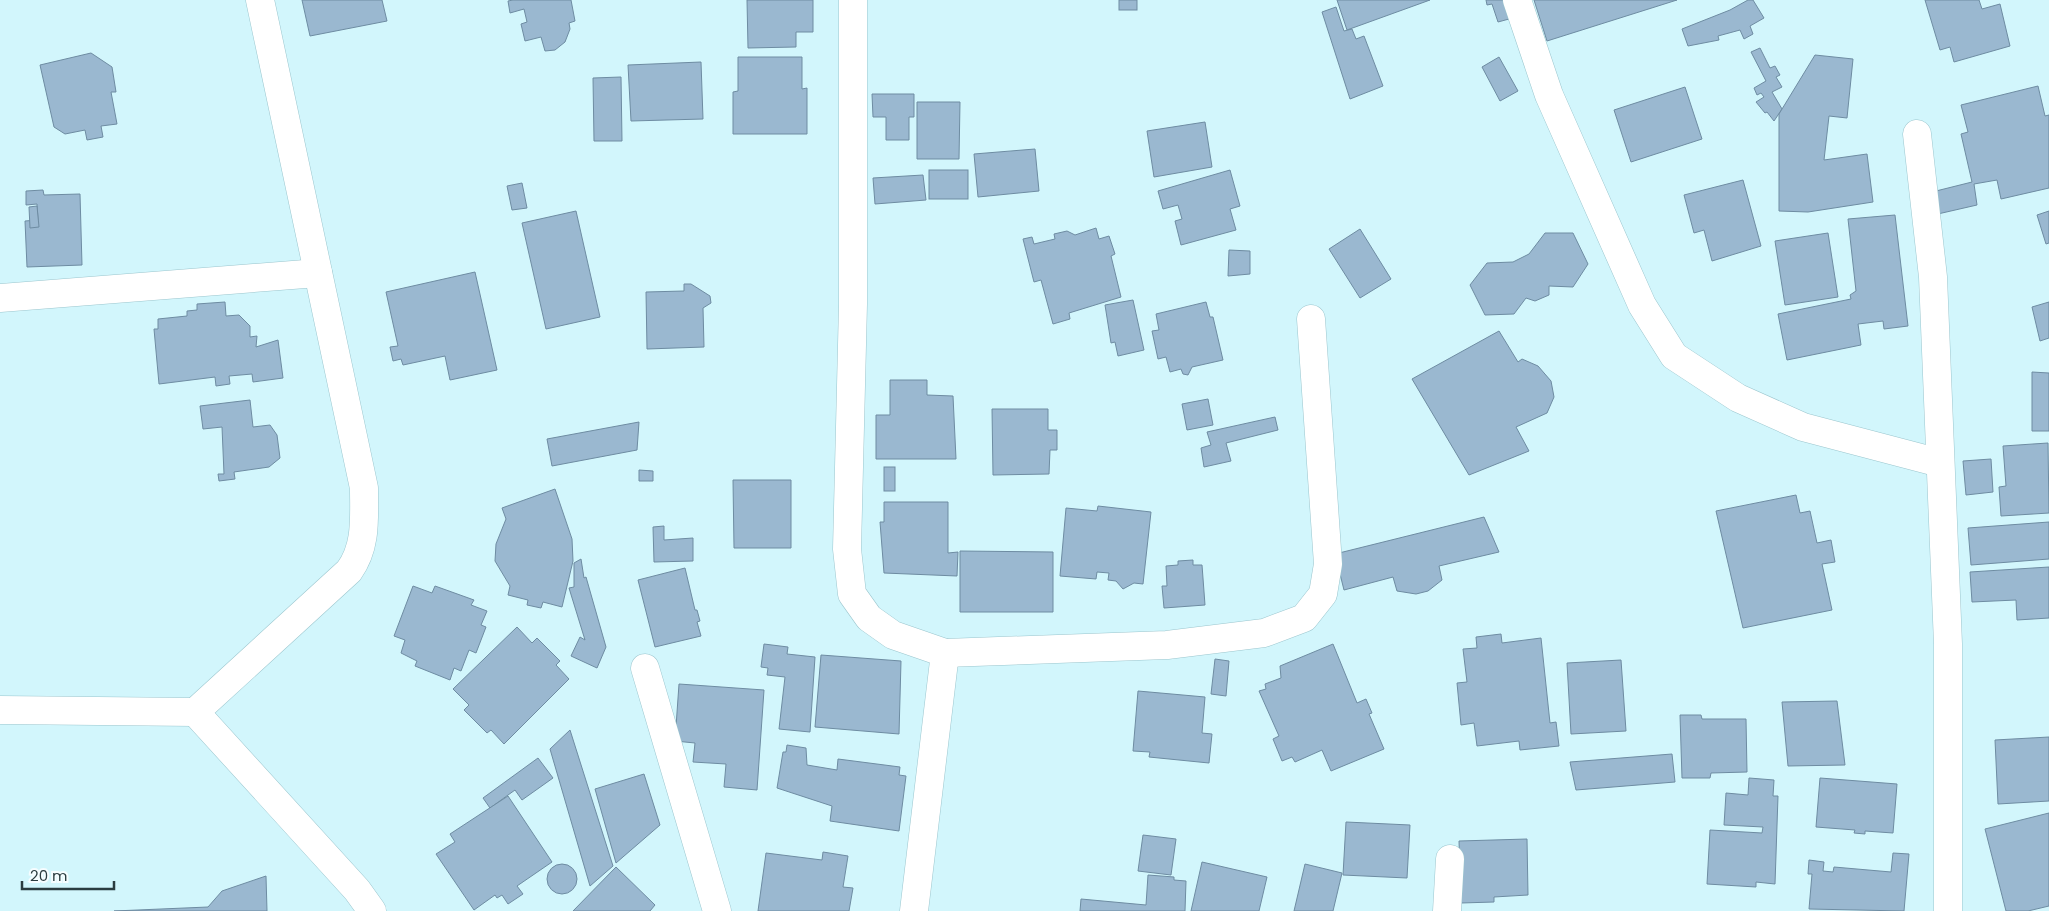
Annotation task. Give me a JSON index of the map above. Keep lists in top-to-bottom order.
{
  "scale_bar": "20 m"
}
